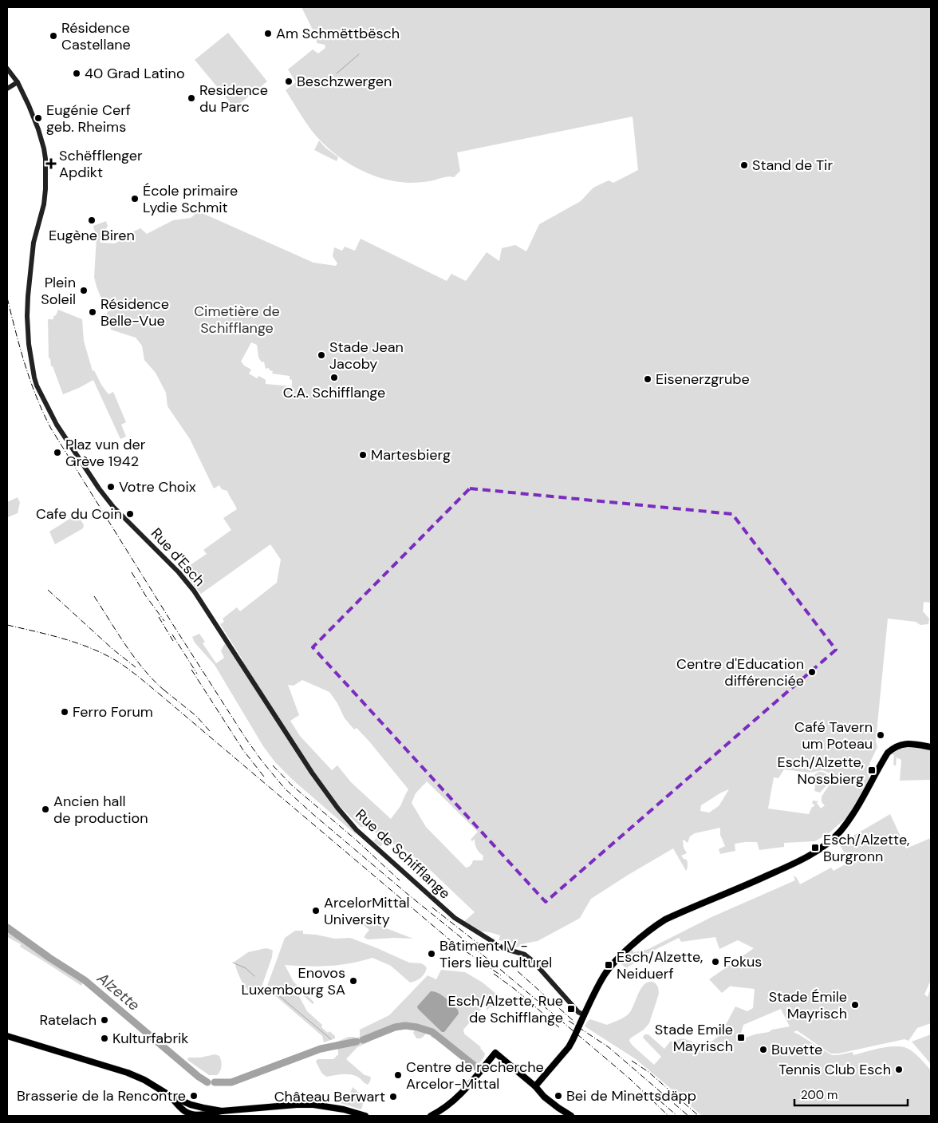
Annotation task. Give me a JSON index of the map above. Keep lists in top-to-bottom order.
{
  "streets": {
    "street": ["Rue d'Esch", "Rue de Schifflange"]
  },
  "crossings": [
    ["Rue d'Esch", "Rue de Schifflange"]
  ],
  "water": ["Alzette"],
  "parks": ["Cimetière de Schifflange"],
  "places": {
    "other": [
      "Am Schmëttbësch",
      "Résidence Castellane",
      "40 Grad Latino",
      "Beschzwergen",
      "Residence du Parc",
      "Eugénie Cerf geb. Rheims",
      "Stand de Tir",
      "École primaire Lydie Schmit",
      "Eugène Biren",
      "Plein Soleil",
      "Résidence Belle-Vue",
      "Stade Jean Jacoby",
      "C.A. Schifflange",
      "Eisenerzgrube",
      "Plaz vun der Grève 1942",
      "Martesbierg",
      "Votre Choix",
      "Cafe du Coin",
      "Centre d'Education différenciée",
      "Ferro Forum",
      "Café Tavern um Poteau",
      "Ancien hall de production",
      "ArcelorMittal University",
      "Bâtiment IV - Tiers lieu culturel",
      "Fokus",
      "Enovos Luxembourg SA",
      "Stade Émile Mayrisch",
      "Ratelach",
      "Kulturfabrik",
      "Buvette",
      "Tennis Club Esch",
      "Centre de recherche Arcelor-Mittal",
      "Brasserie de la Rencontre",
      "Bei de Minettsdäpp",
      "Château Berwart"
    ],
    "health": ["Schëfflenger Apdikt"],
    "transit": [
      "Esch/Alzette, Nossbierg",
      "Esch/Alzette, Burgronn",
      "Esch/Alzette, Neiduerf",
      "Esch/Alzette, Rue de Schifflange",
      "Stade Emile Mayrisch"
    ]
  },
  "scale_bar": "200 m"
}
